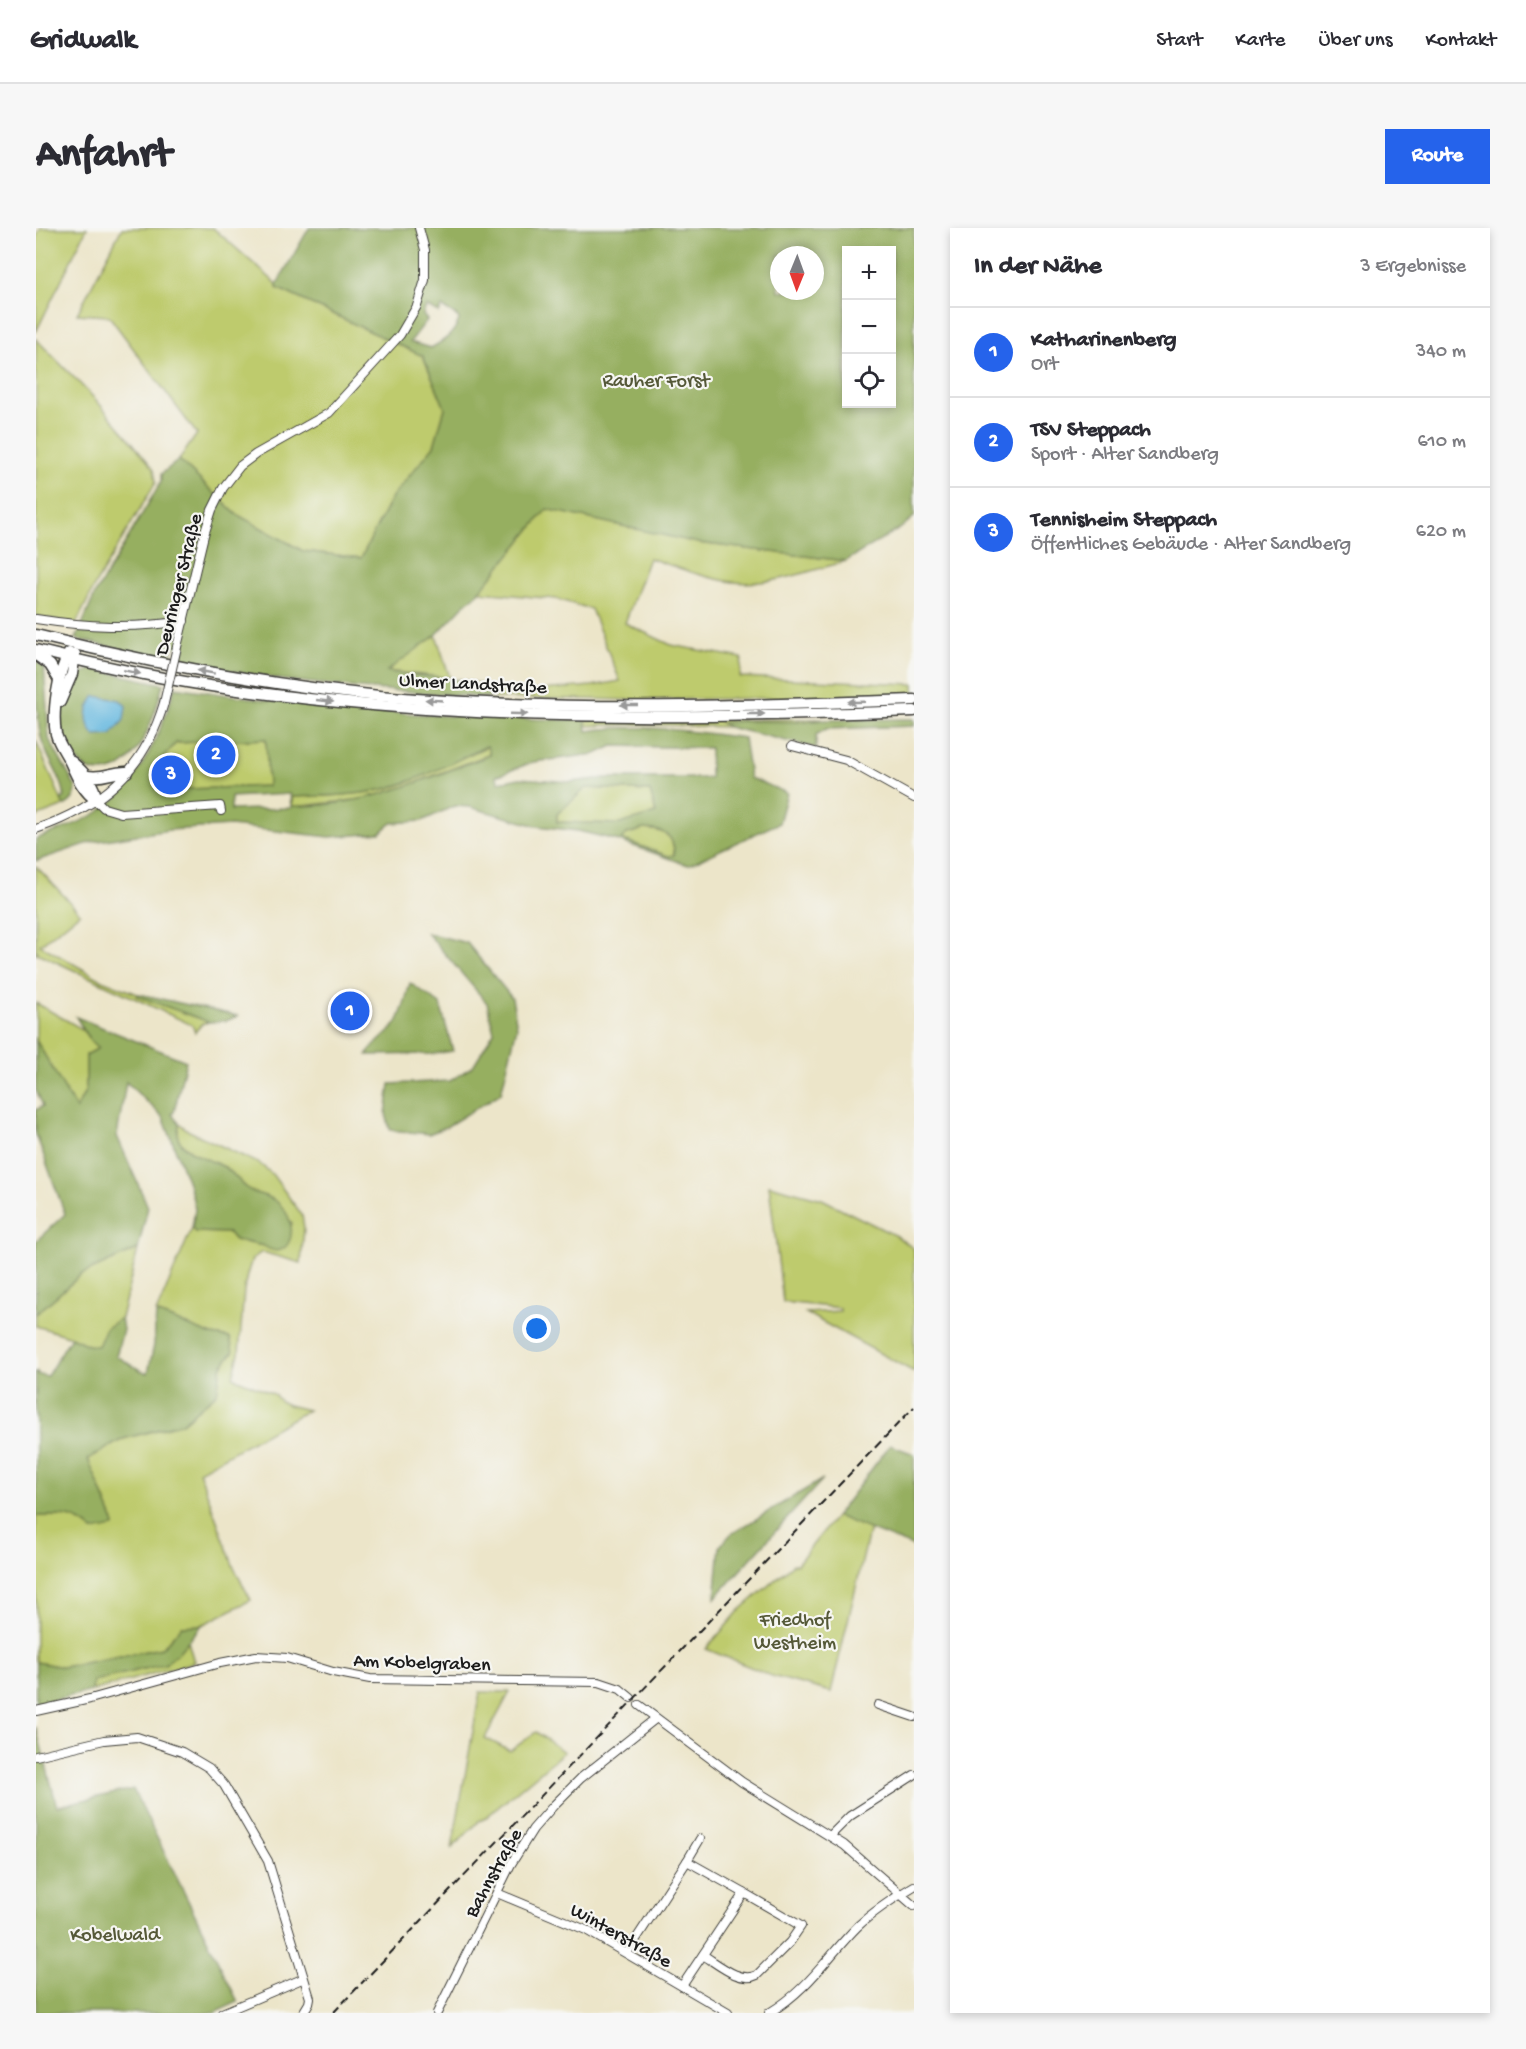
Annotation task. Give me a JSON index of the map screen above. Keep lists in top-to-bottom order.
{
  "streets": {
    "main road": ["Ulmer Landstraße"],
    "street": [
      "Deuringer Straße",
      "Am Kobelgraben",
      "Bahnstraße",
      "Winterstraße"
    ]
  },
  "crossings": [
    ["Bahnstraße", "Winterstraße"]
  ],
  "parks": ["Rauher Forst", "Friedhof Westheim", "Kobelwald"],
  "north": "bottom",
  "page": {
    "header": "Gridwalk",
    "nav": [
      "Start",
      "Karte",
      "Über uns",
      "Kontakt"
    ],
    "buttons": "Route",
    "title": "Anfahrt",
    "heading": ["In der Nähe", "3 Ergebnisse"],
    "map_buttons": ["+", "−"],
    "list": [
      {
        "mark": "1",
        "name": "Katharinenberg",
        "note": "Ort",
        "value": "340 m"
      },
      {
        "mark": "2",
        "name": "TSV Steppach",
        "note": "Sport · Alter Sandberg",
        "value": "610 m"
      },
      {
        "mark": "3",
        "name": "Tennisheim Steppach",
        "note": "Öffentliches Gebäude · Alter Sandberg",
        "value": "620 m"
      }
    ],
    "pins": ["2", "3", "1"]
  }
}
